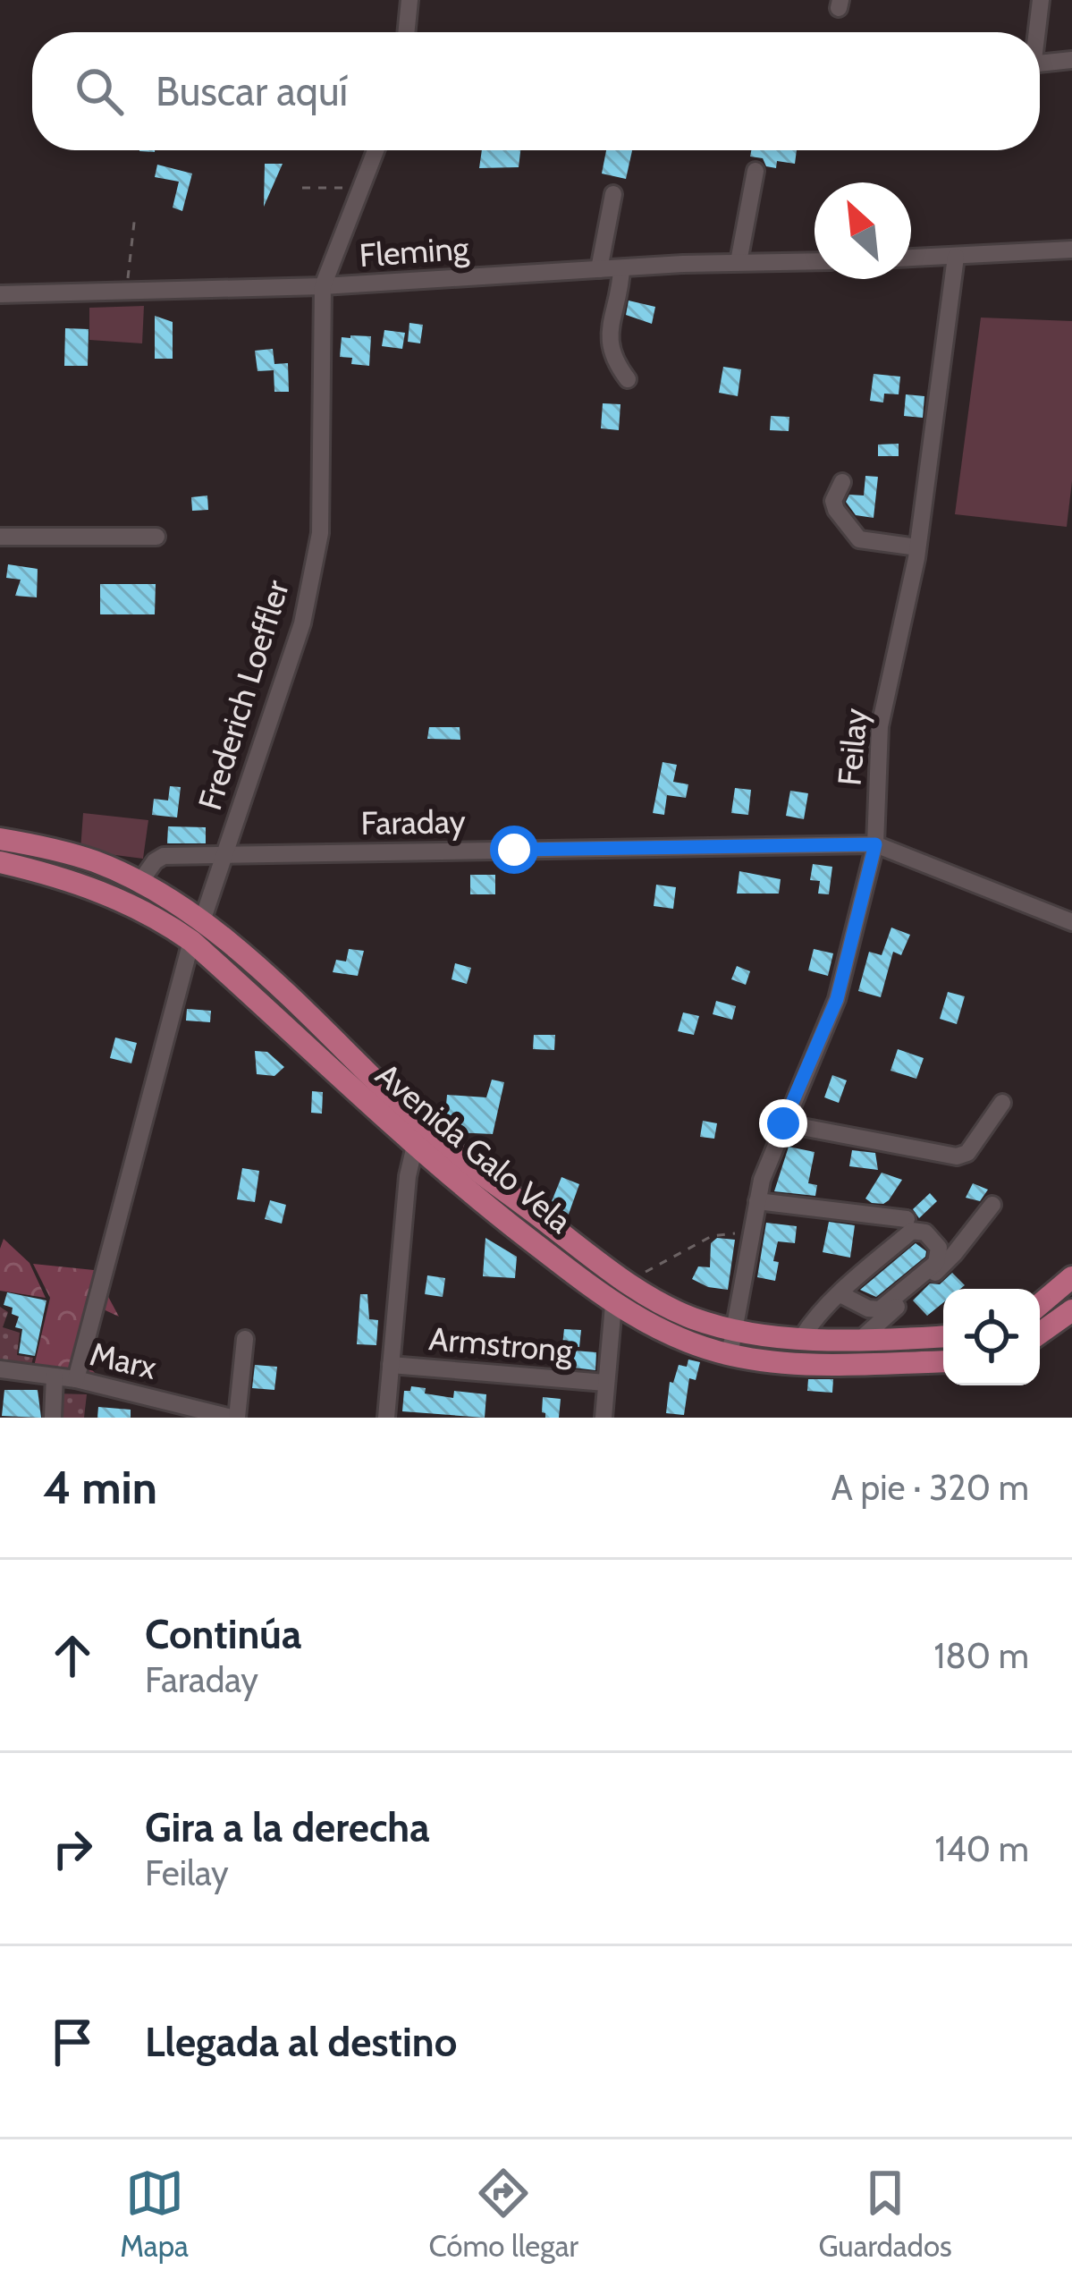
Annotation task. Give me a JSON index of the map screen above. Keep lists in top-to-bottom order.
{
  "streets": {
    "main road": ["Avenida Galo Vela"],
    "street": [
      "Fleming",
      "Frederich Loeffler",
      "Feilay",
      "Faraday",
      "Armstrong",
      "Marx"
    ]
  },
  "crossings": [
    ["Fleming", "Frederich Loeffler"],
    ["Frederich Loeffler", "Faraday"],
    ["Frederich Loeffler", "Avenida Galo Vela"],
    ["Frederich Loeffler", "Marx"],
    ["Feilay", "Faraday"],
    ["Feilay", "Avenida Galo Vela"],
    ["Faraday", "Avenida Galo Vela"]
  ],
  "north": "top left",
  "page": {
    "search": "Buscar aquí",
    "heading": ["4 min", "A pie · 320 m"],
    "list": [
      ["Continúa", "Faraday", "180 m"],
      ["Gira a la derecha", "Feilay", "140 m"],
      "Llegada al destino"
    ],
    "nav": ["Mapa", "Cómo llegar", "Guardados"]
  }
}
